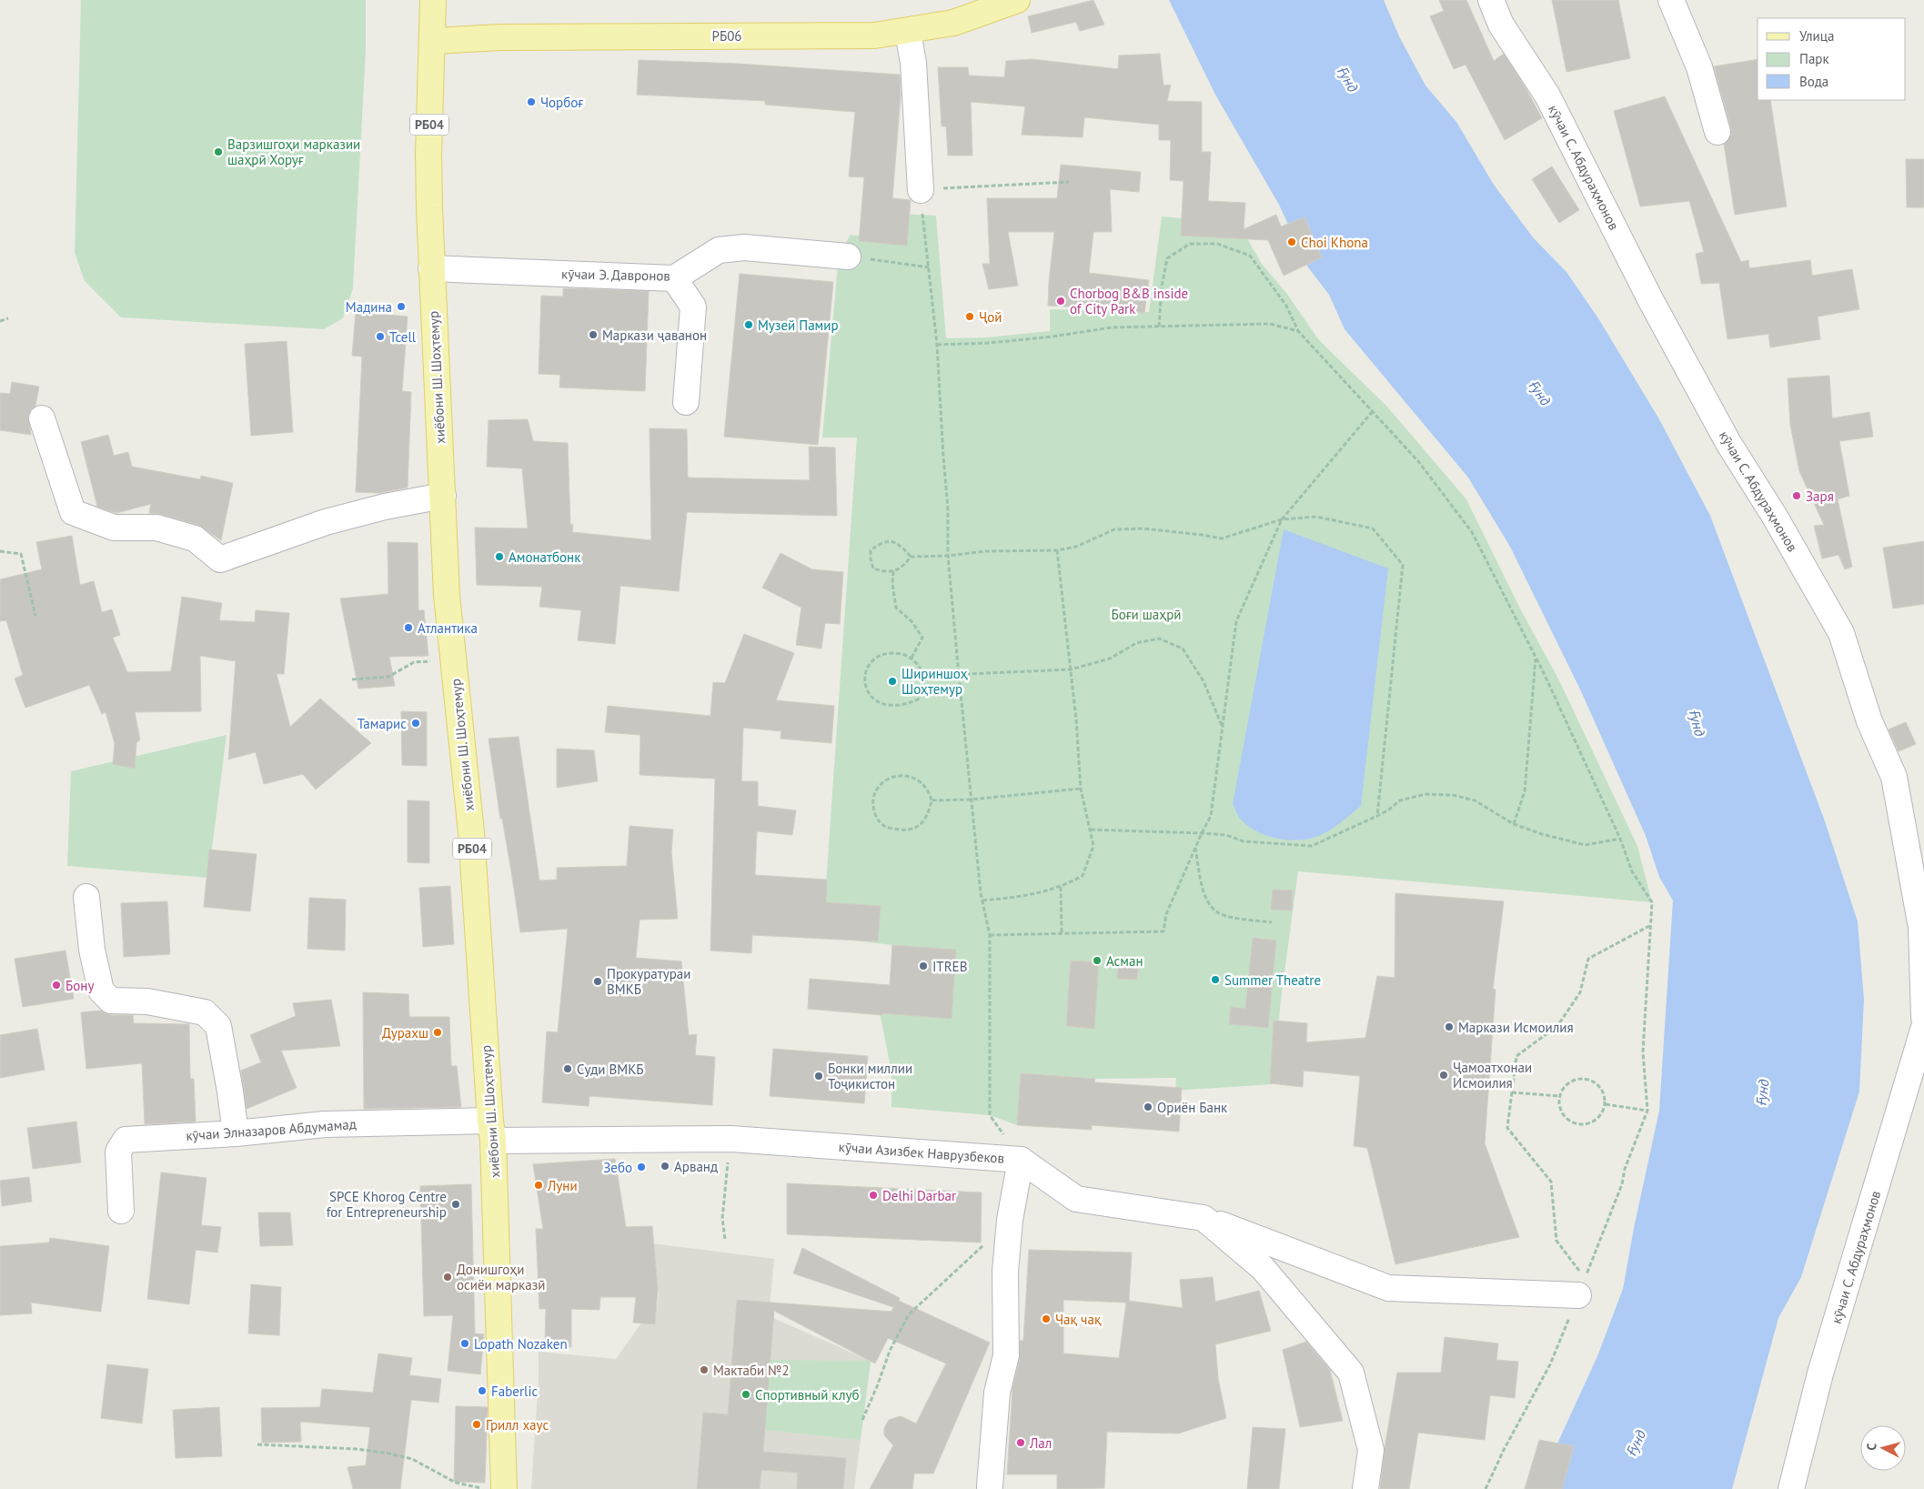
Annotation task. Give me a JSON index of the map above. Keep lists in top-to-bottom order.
{
  "streets": {
    "main road": ["РБ06", "РБ04", "хиёбони Ш. Шоҳтемур"],
    "street": [
      "кӯчаи С. Абдураҳмонов",
      "кӯчаи Э. Давронов",
      "кӯчаи Элназаров Абдумамад",
      "кӯчаи Азизбек Наврузбеков"
    ]
  },
  "crossings": [
    ["РБ06", "хиёбони Ш. Шоҳтемур"],
    ["кӯчаи Э. Давронов", "хиёбони Ш. Шоҳтемур"],
    ["хиёбони Ш. Шоҳтемур", "кӯчаи Элназаров Абдумамад"],
    ["хиёбони Ш. Шоҳтемур", "кӯчаи Азизбек Наврузбеков"],
    ["кӯчаи Элназаров Абдумамад", "кӯчаи Азизбек Наврузбеков"]
  ],
  "water": ["Ғунд"],
  "parks": ["Боғи шаҳрӣ"],
  "places": [
    "Чорбоғ",
    "Варзишгоҳи марказии шаҳрӣ Хоруғ",
    "Choi Khona",
    "Chorbog B&B inside of City Park",
    "Мадина",
    "Ҷой",
    "Музей Памир",
    "Маркази ҷаванон",
    "Tcell",
    "Заря",
    "Амонатбонк",
    "Атлантика",
    "Шириншоҳ Шоҳтемур",
    "Тамарис",
    "Асман",
    "ITREB",
    "Summer Theatre",
    "Прокуратураи ВМКБ",
    "Бону",
    "Маркази Исмоилия",
    "Дурахш",
    "Суди ВМКБ",
    "Ҷамоатхонаи Исмоилия",
    "Бонки миллии Тоҷикистон",
    "Ориён Банк",
    "Арванд",
    "Зебо",
    "Луни",
    "Delhi Darbar",
    "SPCE Khorog Centre for Entrepreneurship",
    "Донишгоҳи осиёи марказӣ",
    "Чақ чақ",
    "Lopath Nozaken",
    "Мактаби №2",
    "Faberlic",
    "Спортивный клуб",
    "Грилл хаус",
    "Лал"
  ],
  "legend": ["Улица", "Парк", "Вода"],
  "north": "left"
}
